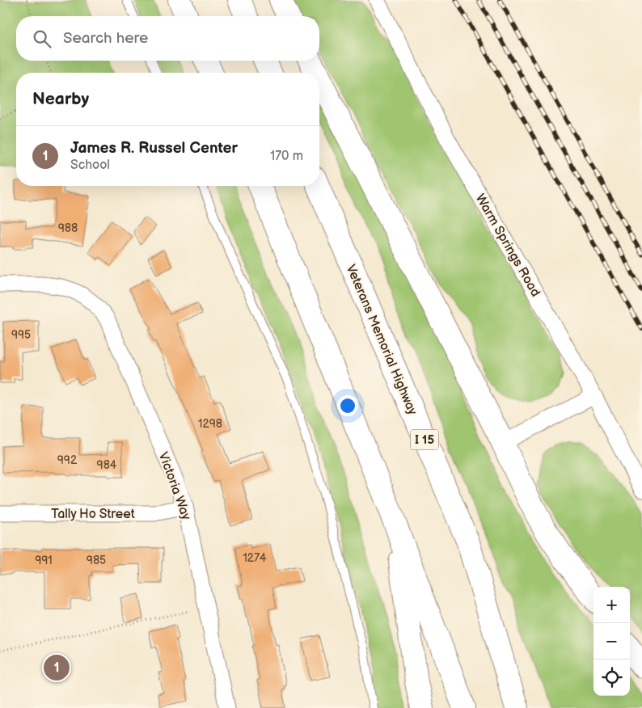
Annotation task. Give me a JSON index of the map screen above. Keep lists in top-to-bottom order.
{
  "streets": {
    "main road": ["Veterans Memorial Highway", "I 15"],
    "street": ["Warm Springs Road", "Victoria Way", "Tally Ho Street"]
  },
  "crossings": [
    ["Victoria Way", "Tally Ho Street"]
  ],
  "house_numbers": [
    "988",
    "995",
    "1298",
    "992",
    "984",
    "1274",
    "991",
    "985"
  ],
  "page": {
    "search": "Search here",
    "heading": "Nearby",
    "list": [
      {
        "mark": "1",
        "name": "James R. Russel Center",
        "note": "School",
        "value": "170 m"
      }
    ],
    "map_buttons": ["+", "−"],
    "pins": "1"
  }
}
